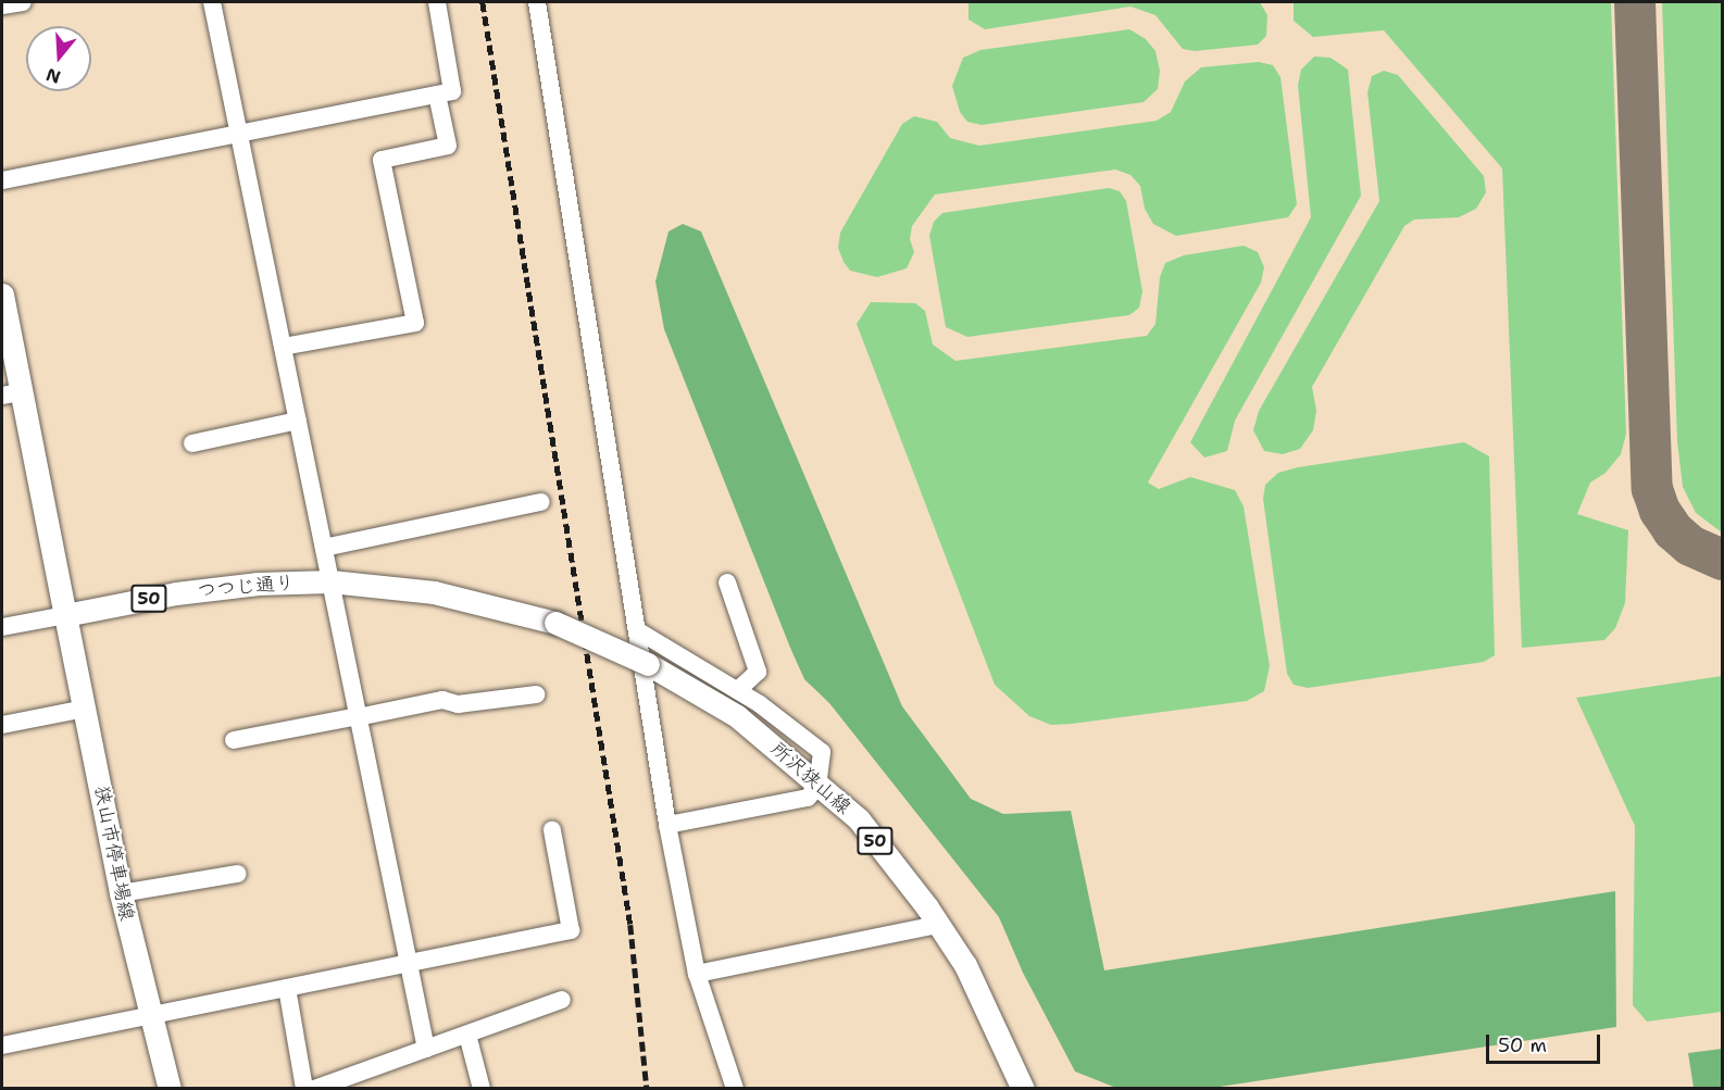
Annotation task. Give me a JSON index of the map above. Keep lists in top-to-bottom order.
{
  "streets": {
    "main road": [
      "つつじ通り",
      "50",
      "所沢狭山線",
      "狭山市停車場線"
    ]
  },
  "crossings": [
    ["つつじ通り", "所沢狭山線"],
    ["つつじ通り", "狭山市停車場線"]
  ],
  "scale_bar": "50 m",
  "north": "bottom"
}
